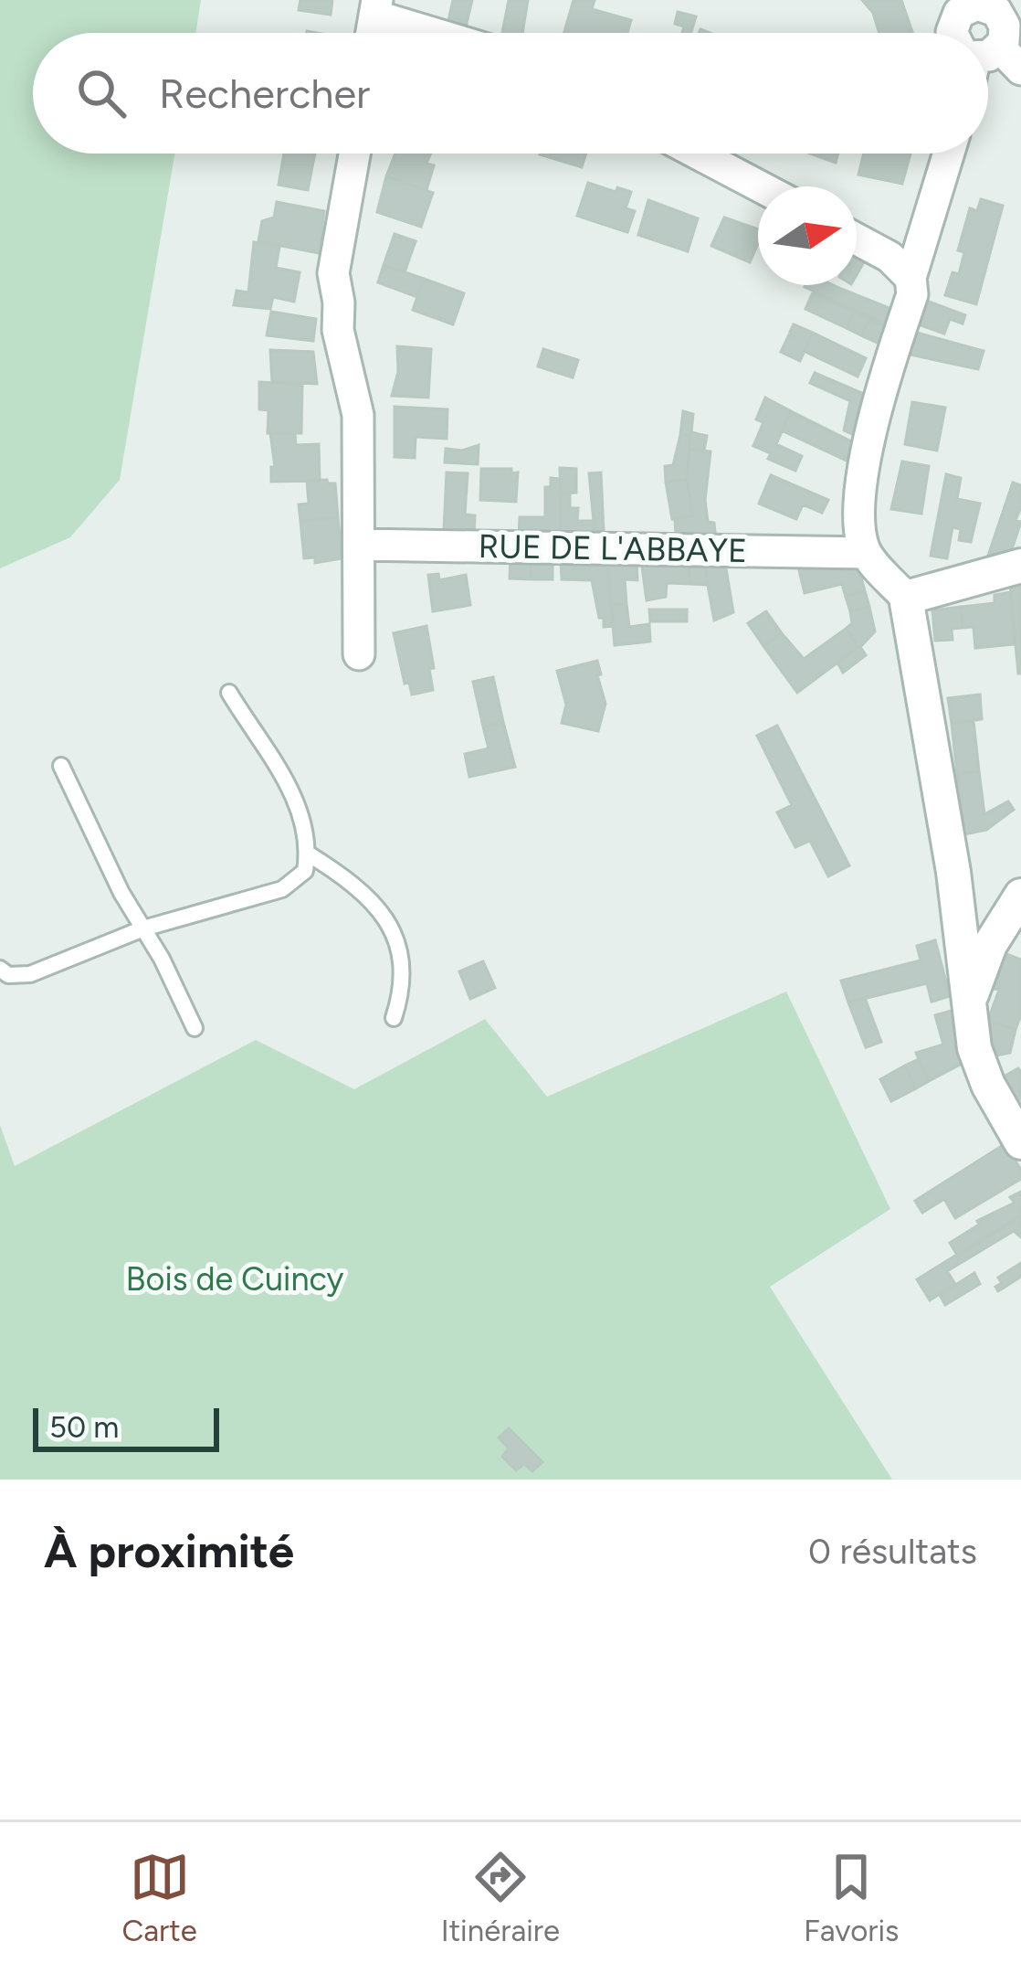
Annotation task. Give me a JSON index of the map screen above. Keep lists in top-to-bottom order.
{
  "streets": {
    "street": ["RUE DE L'ABBAYE"]
  },
  "parks": ["Bois de Cuincy"],
  "scale_bar": "50 m",
  "north": "right",
  "page": {
    "search": "Rechercher",
    "scale": "50 m",
    "heading": ["À proximité", "0 résultats"],
    "nav": ["Carte", "Itinéraire", "Favoris"]
  }
}
